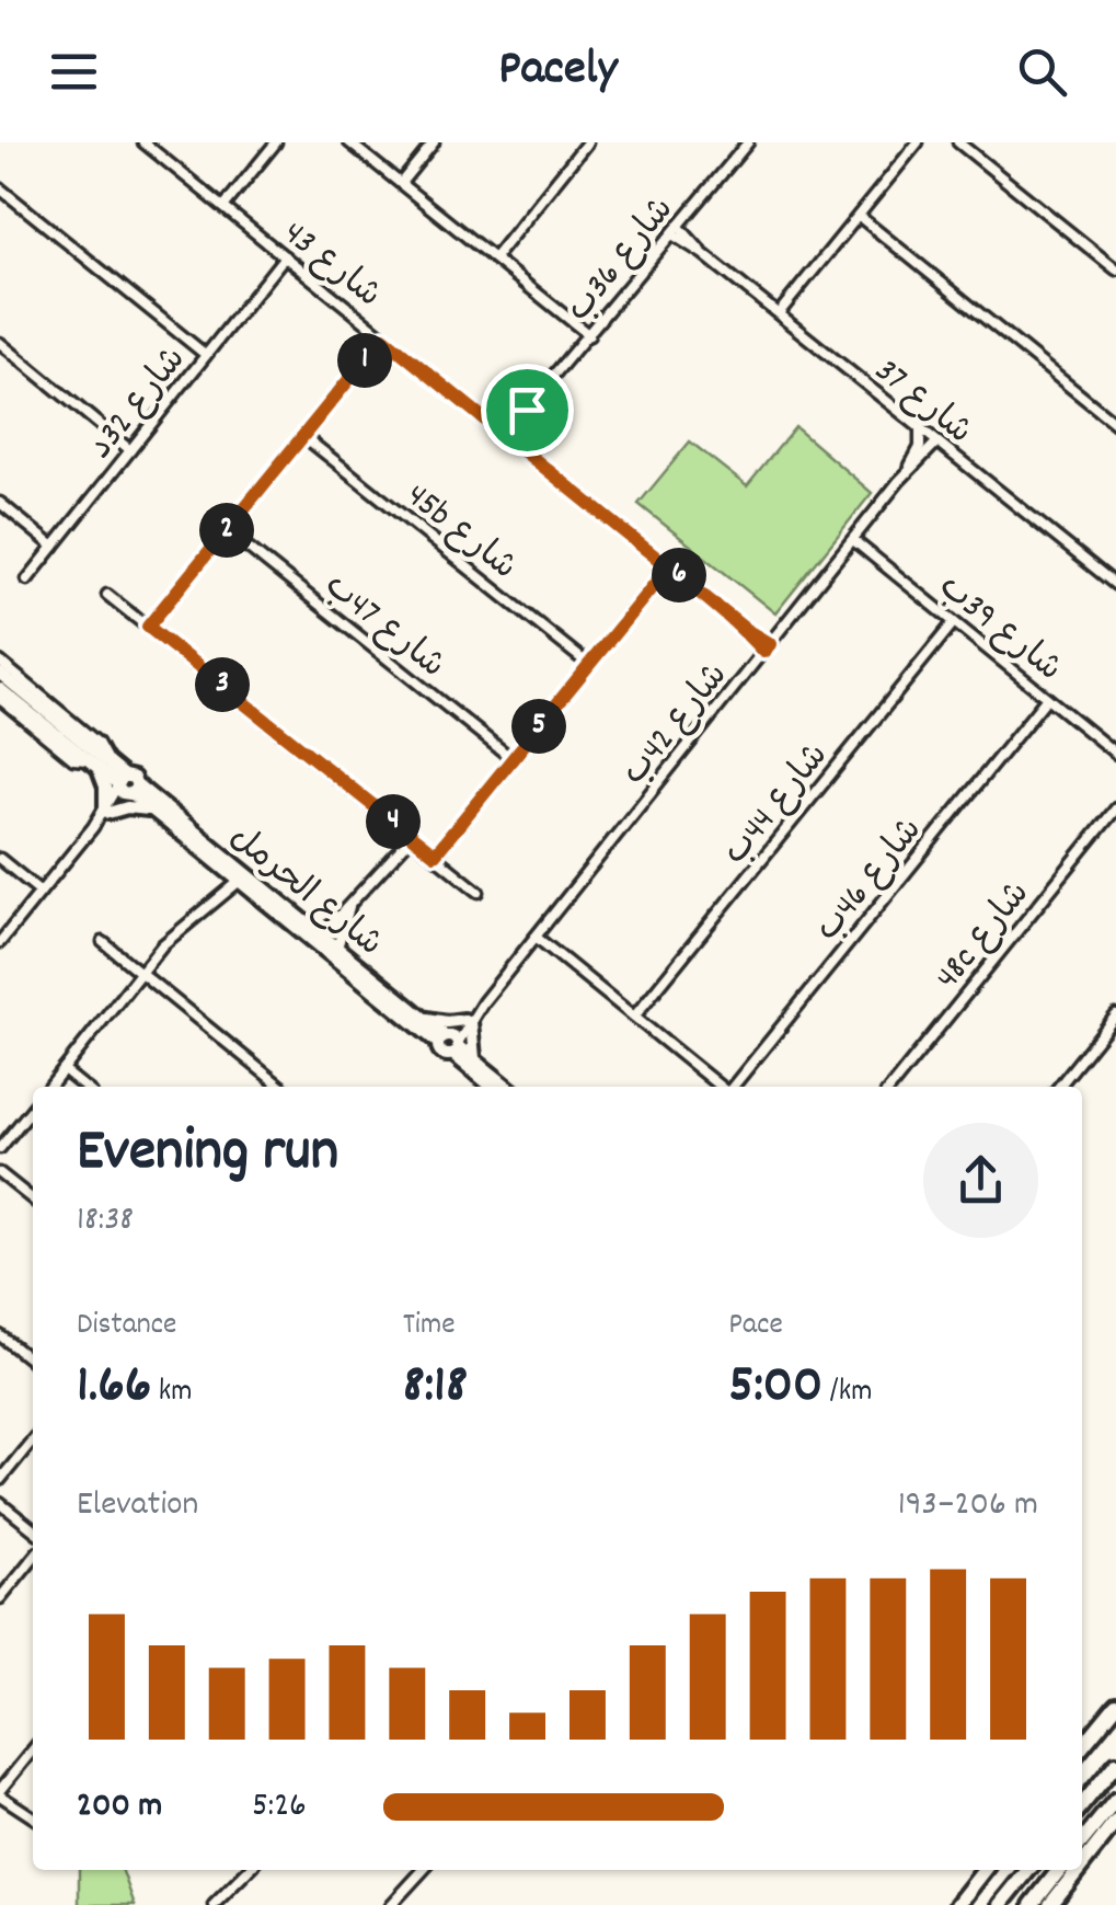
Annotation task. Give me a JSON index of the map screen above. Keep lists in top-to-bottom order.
{
  "streets": {
    "street": [
      "شارع 36ب",
      "شارع 43",
      "شارع 37",
      "شارع 32د",
      "45b شارع",
      "شارع 47ب",
      "شارع 39ب",
      "شارع 42ب",
      "شارع 44ب",
      "شارع 46ب",
      "شارع الحرمل",
      "48c شارع"
    ]
  },
  "crossings": [
    ["شارع 36ب", "شارع 43"],
    ["شارع 36ب", "شارع 37"],
    ["شارع 43", "شارع 32د"],
    ["شارع 43", "شارع 42ب"],
    ["شارع 37", "شارع 42ب"],
    ["شارع 39ب", "شارع 42ب"],
    ["شارع 39ب", "شارع 44ب"],
    ["شارع 39ب", "شارع 46ب"],
    ["شارع 42ب", "شارع الحرمل"]
  ],
  "page": {
    "header": "Pacely",
    "pins": [
      "1",
      "2",
      "6",
      "3",
      "5",
      "4"
    ],
    "heading": ["Evening run", "18:38"],
    "stats": [
      ["Distance", "1.66 km"],
      ["Time", "8:18"],
      ["Pace", "5:00 /km"]
    ],
    "chart": ["Elevation", "193–206 m"],
    "list": [
      {
        "name": "200 m",
        "note": "5:26"
      }
    ]
  }
}
